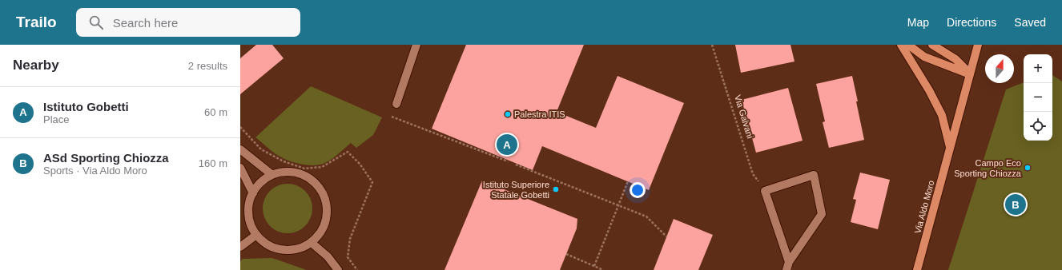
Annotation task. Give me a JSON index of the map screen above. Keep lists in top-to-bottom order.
{
  "streets": {
    "main road": ["Via Aldo Moro"],
    "path": ["Via Galvani"]
  },
  "places": ["Palestra ITIS", "Campo Eco Sporting Chiozza", "Istituto Superiore Statale Gobetti"],
  "north": "top",
  "page": {
    "header": "Trailo",
    "search": "Search here",
    "nav": ["Map", "Directions", "Saved"],
    "heading": ["Nearby", "2 results"],
    "map_buttons": ["+", "−"],
    "list": [
      {
        "mark": "A",
        "name": "Istituto Gobetti",
        "note": "Place",
        "value": "60 m"
      },
      {
        "mark": "B",
        "name": "ASd Sporting Chiozza",
        "note": "Sports · Via Aldo Moro",
        "value": "160 m"
      }
    ],
    "pins": ["A", "B"]
  }
}
